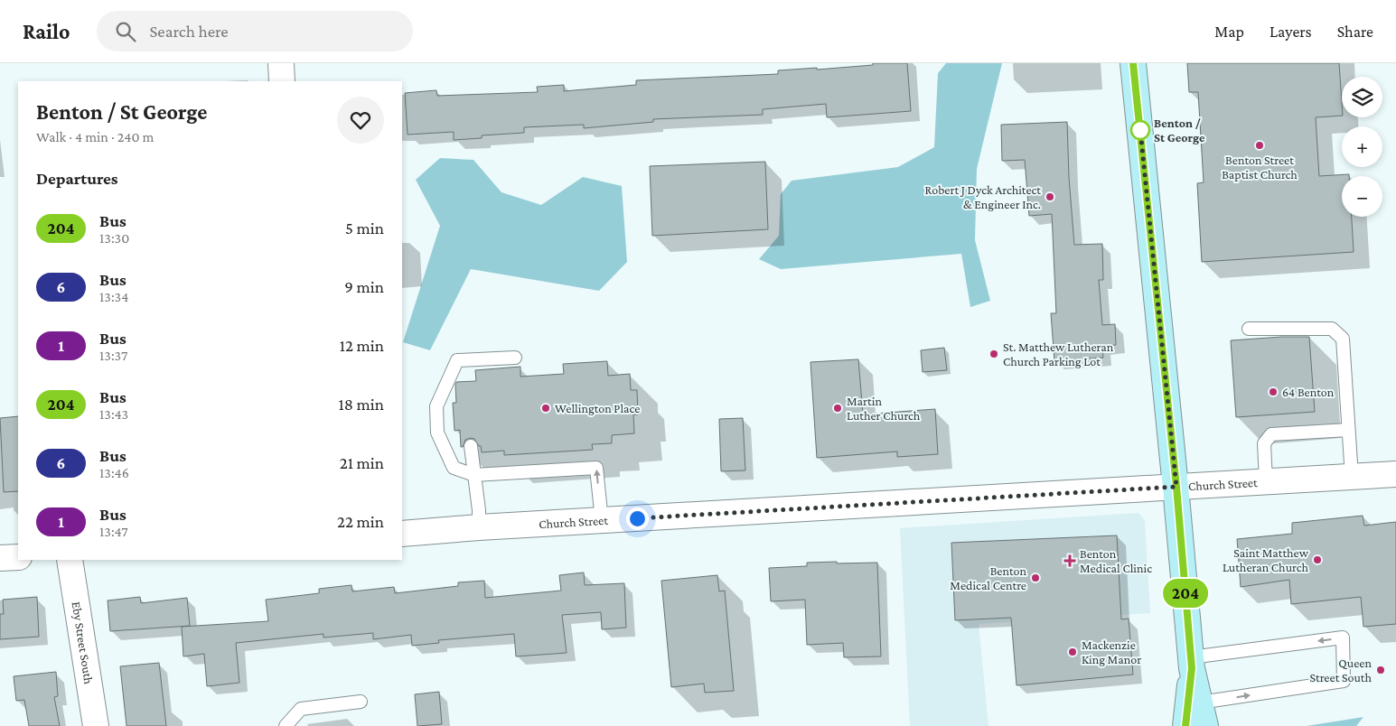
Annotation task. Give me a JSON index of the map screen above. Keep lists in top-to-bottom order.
{
  "streets": {
    "street": ["Church Street", "Eby Street South"]
  },
  "places": {
    "other": [
      "Benton / St George",
      "Benton Street Baptist Church",
      "Robert J Dyck Architect & Engineer Inc.",
      "St. Matthew Lutheran Church Parking Lot",
      "64 Benton",
      "Wellington Place",
      "Martin Luther Church",
      "Saint Matthew Lutheran Church",
      "Benton Medical Centre",
      "Mackenzie King Manor",
      "Queen Street South"
    ],
    "health": ["Benton Medical Clinic"]
  },
  "lines": ["bus line 204"],
  "page": {
    "header": "Railo",
    "search": "Search here",
    "nav": ["Map", "Layers", "Share"],
    "on_map": "204",
    "map_buttons": ["+", "−"],
    "heading": [
      ["Benton / St George", "Walk · 4 min · 240 m"],
      "Departures"
    ],
    "list": [
      {
        "mark": "204",
        "name": "Bus",
        "note": "13:30",
        "value": "5 min"
      },
      {
        "mark": "6",
        "name": "Bus",
        "note": "13:34",
        "value": "9 min"
      },
      {
        "mark": "1",
        "name": "Bus",
        "note": "13:37",
        "value": "12 min"
      },
      {
        "mark": "204",
        "name": "Bus",
        "note": "13:43",
        "value": "18 min"
      },
      {
        "mark": "6",
        "name": "Bus",
        "note": "13:46",
        "value": "21 min"
      },
      {
        "mark": "1",
        "name": "Bus",
        "note": "13:47",
        "value": "22 min"
      }
    ]
  }
}
